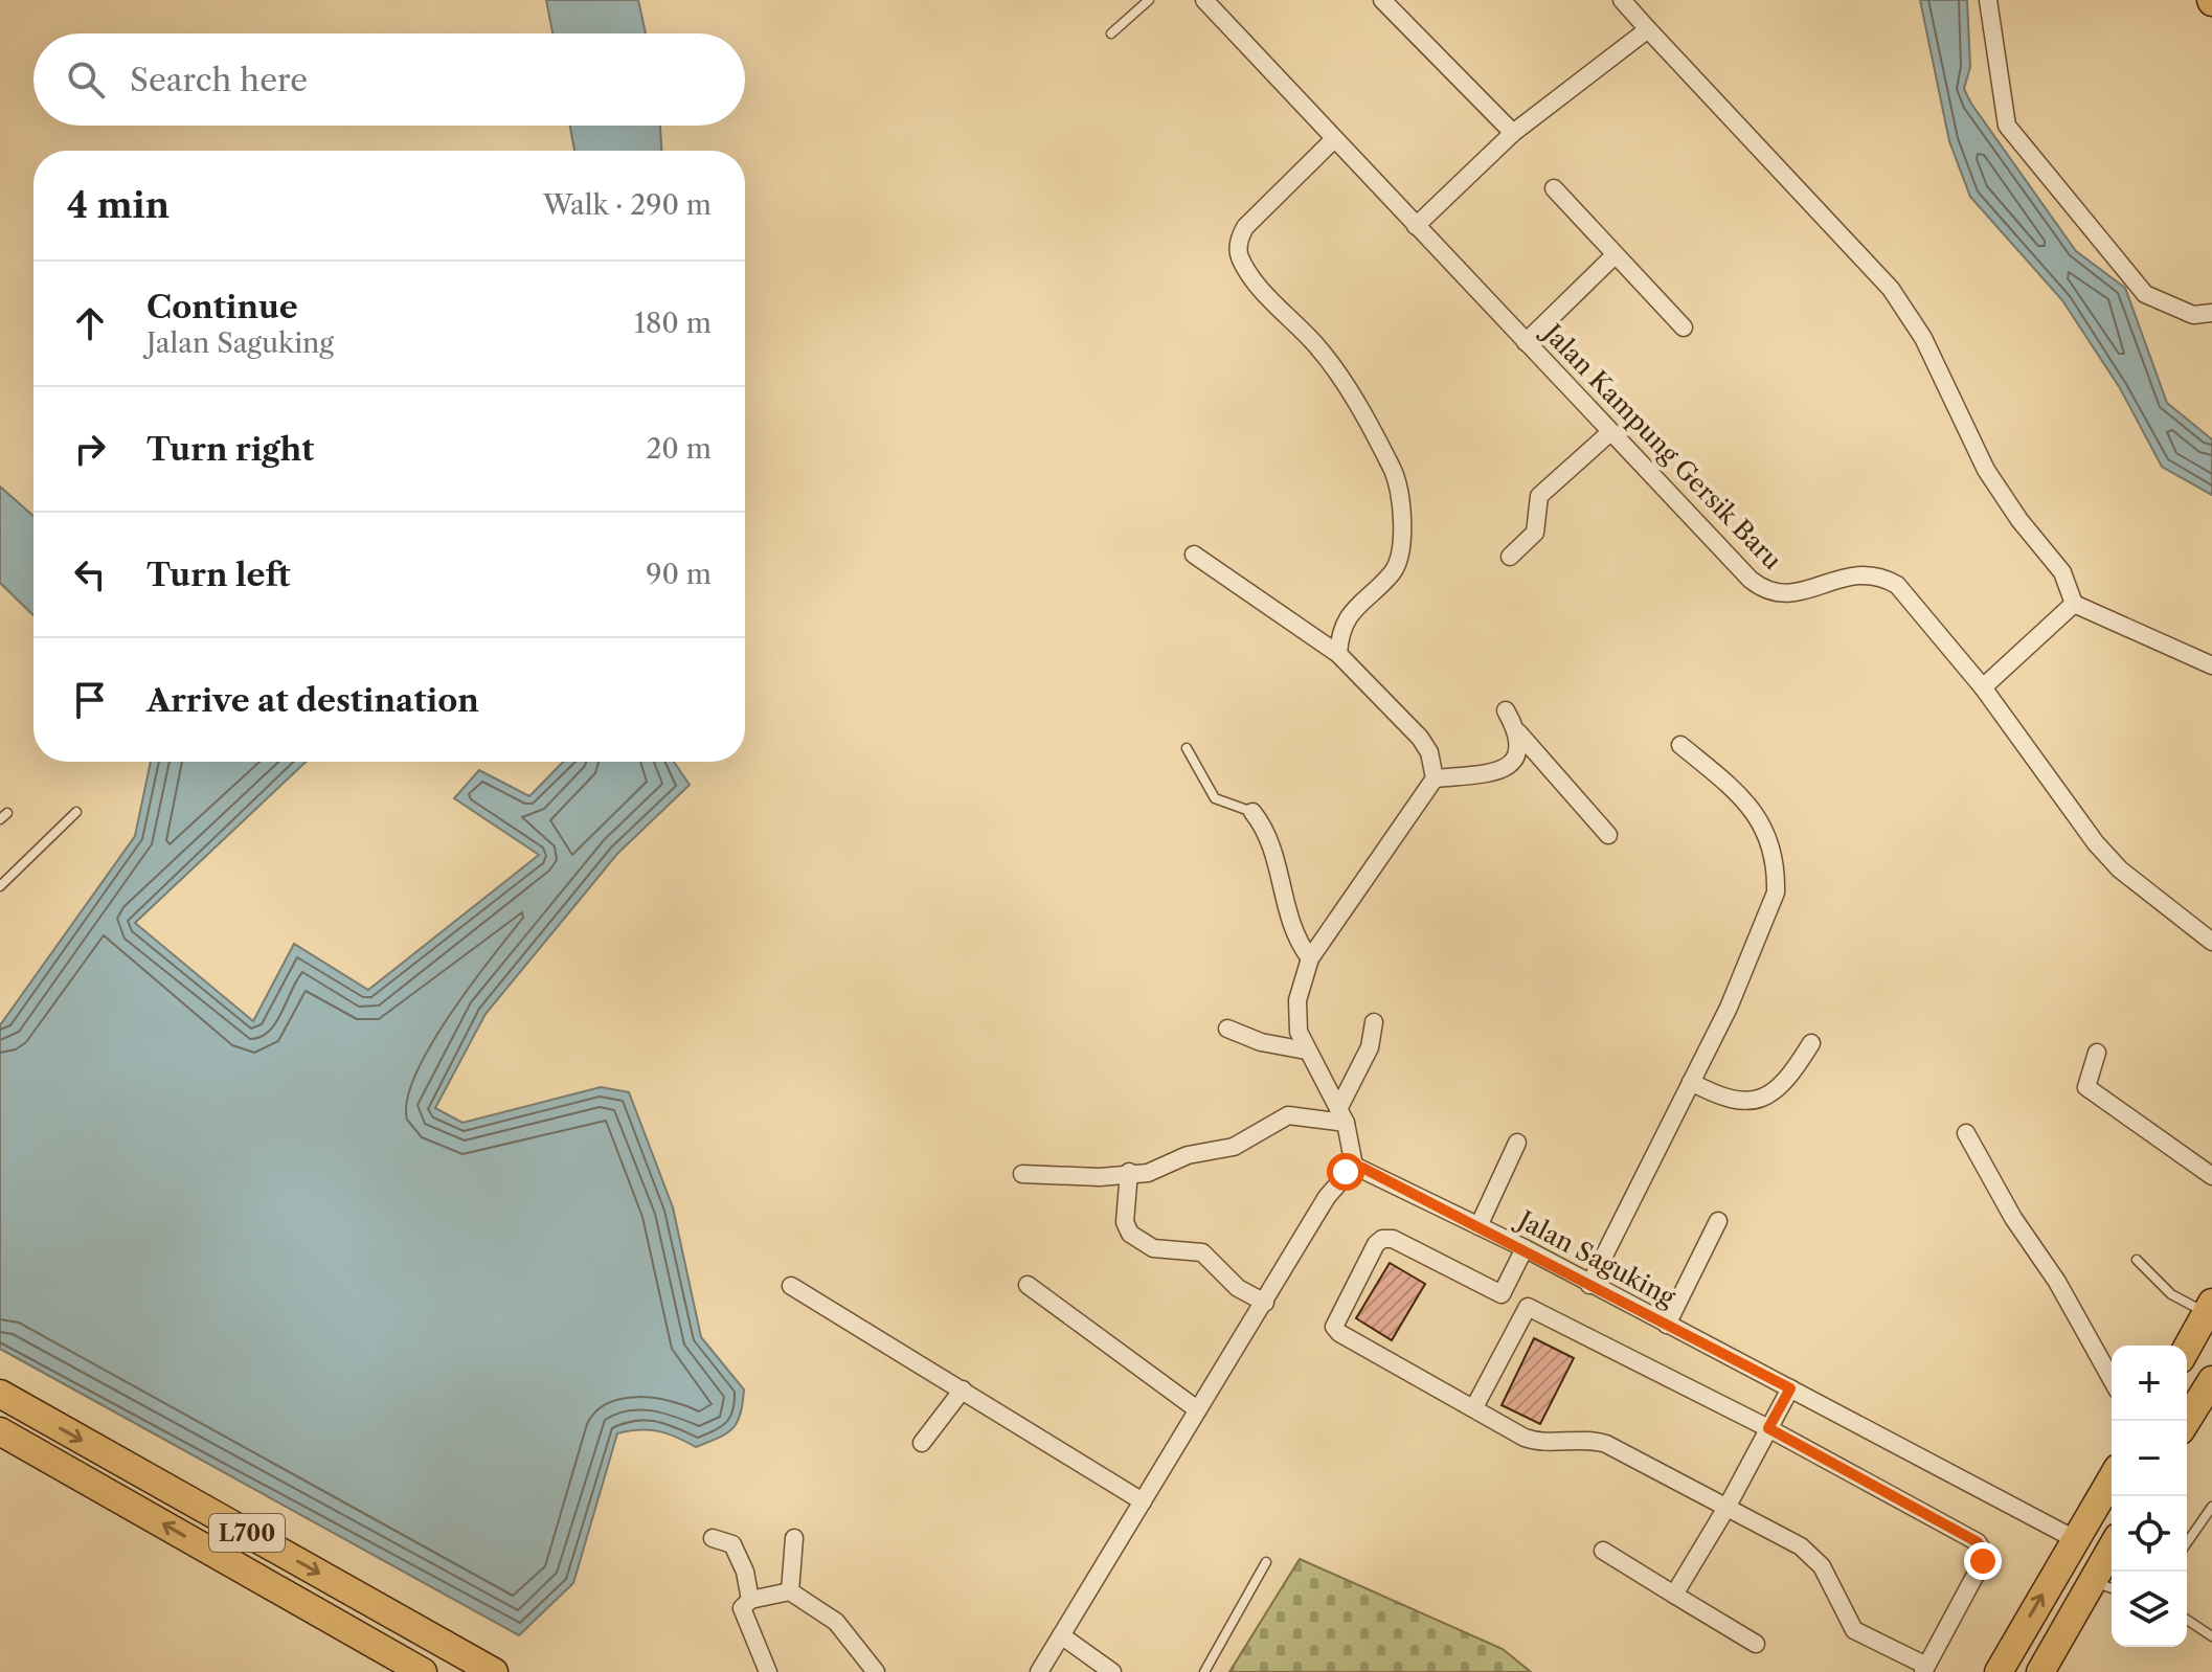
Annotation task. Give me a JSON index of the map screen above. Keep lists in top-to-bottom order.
{
  "streets": {
    "main road": ["L700"],
    "street": ["Jalan Kampung Gersik Baru", "Jalan Saguking"]
  },
  "page": {
    "search": "Search here",
    "heading": ["4 min", "Walk · 290 m"],
    "list": [
      ["Continue", "Jalan Saguking", "180 m"],
      ["Turn right", "20 m"],
      ["Turn left", "90 m"],
      "Arrive at destination"
    ],
    "map_buttons": ["+", "−"]
  }
}
